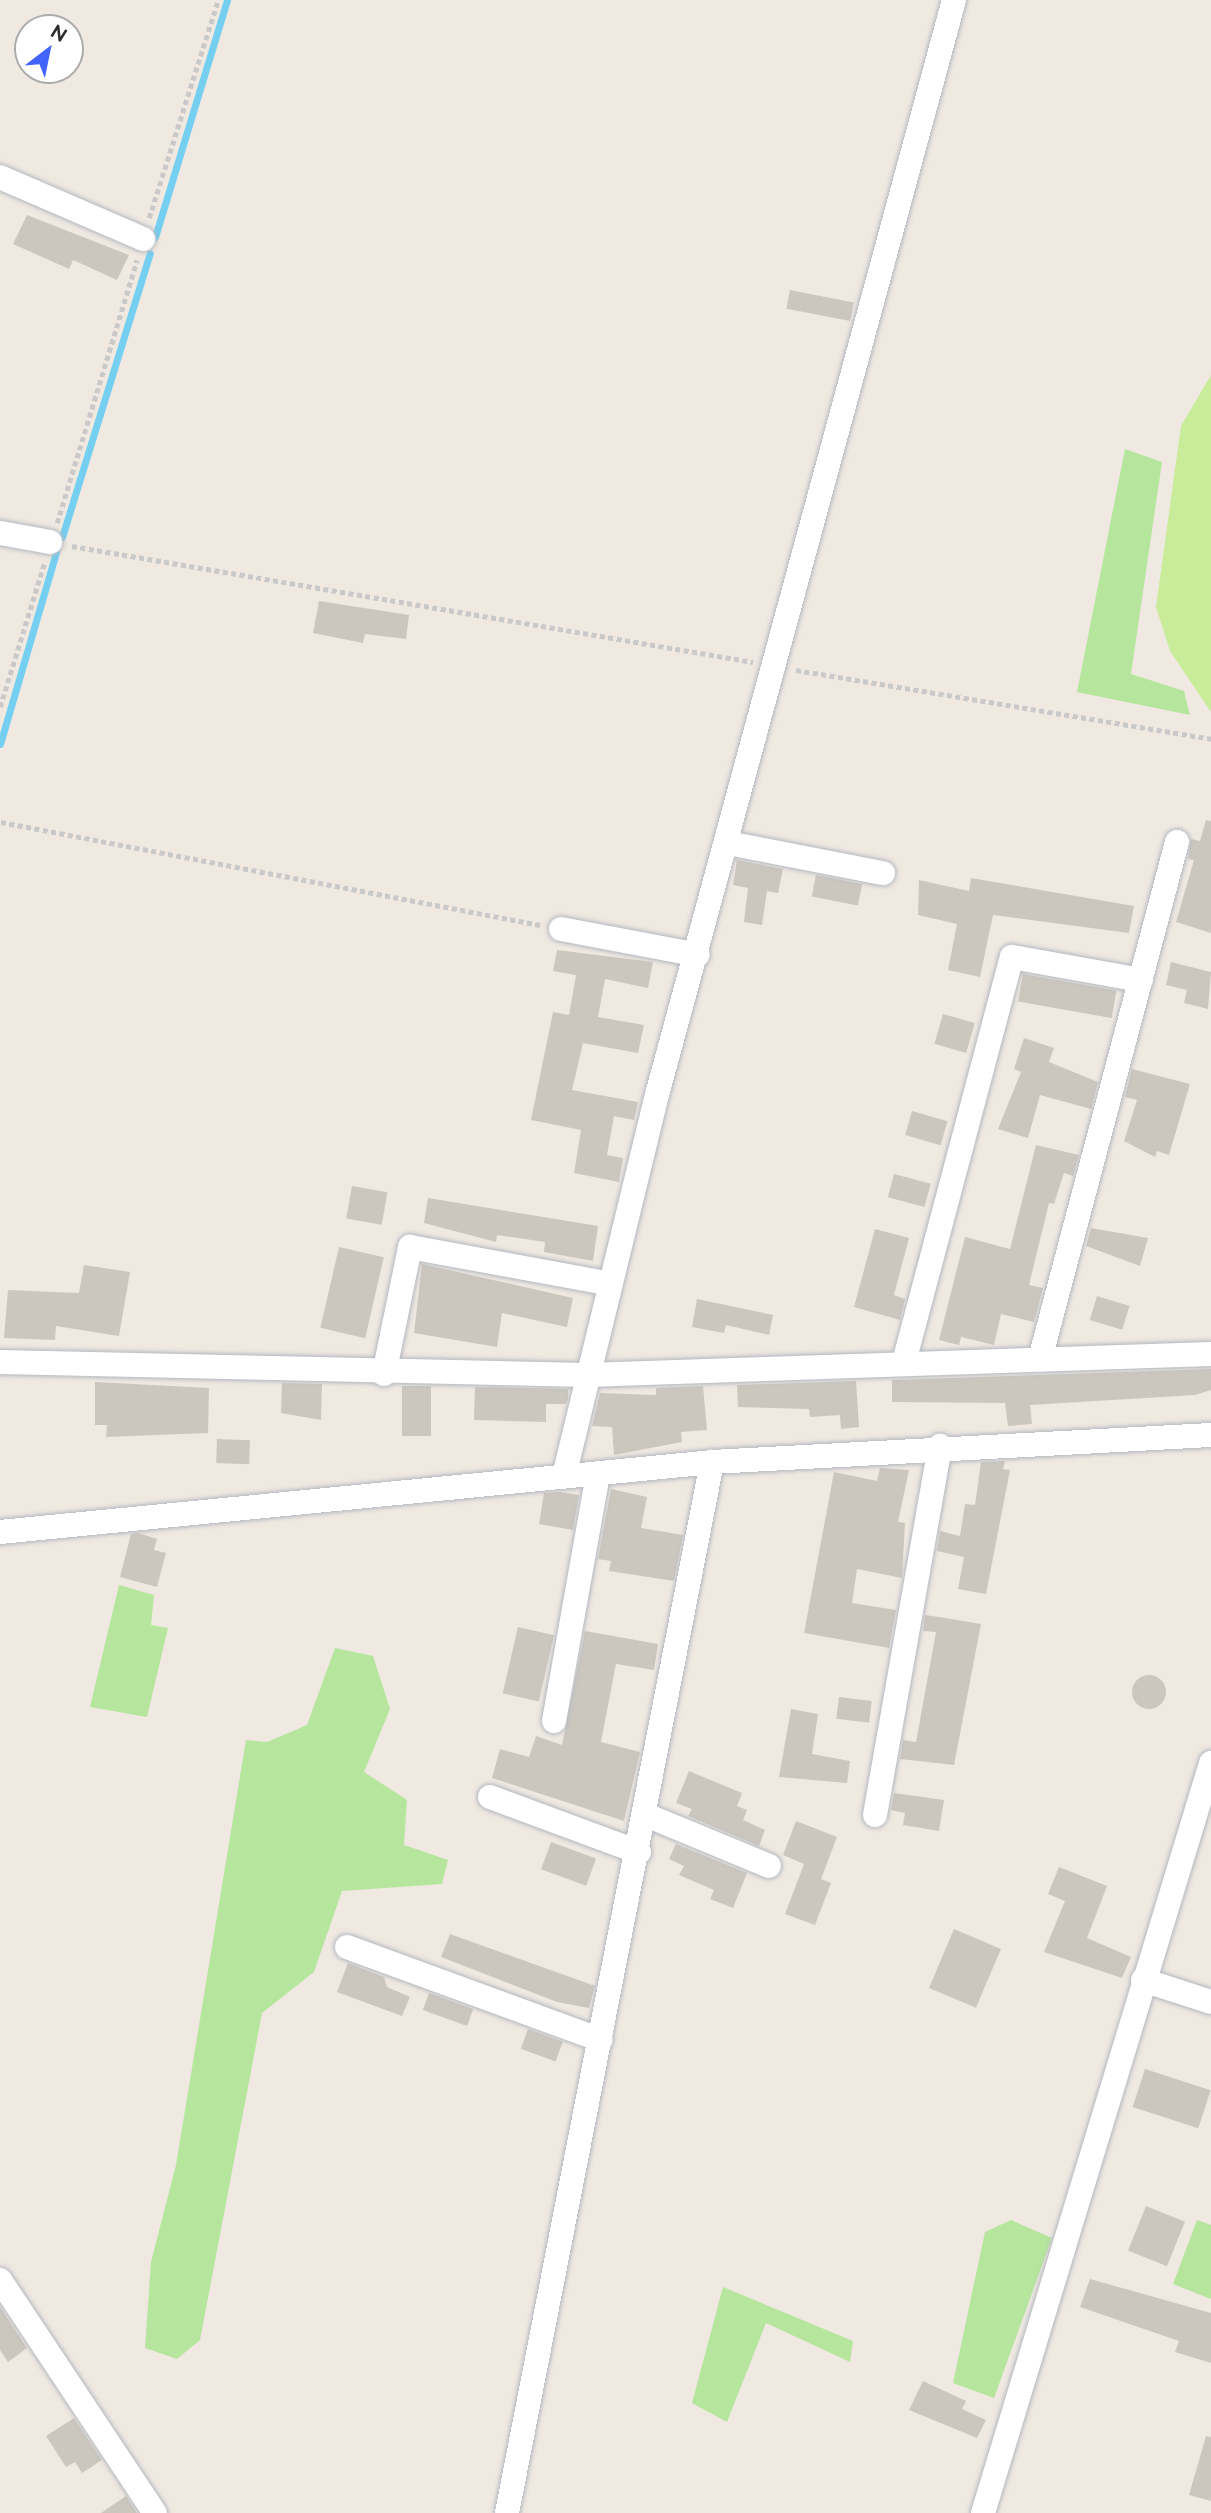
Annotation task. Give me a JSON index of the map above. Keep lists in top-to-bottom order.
{
  "north": "top right"
}
